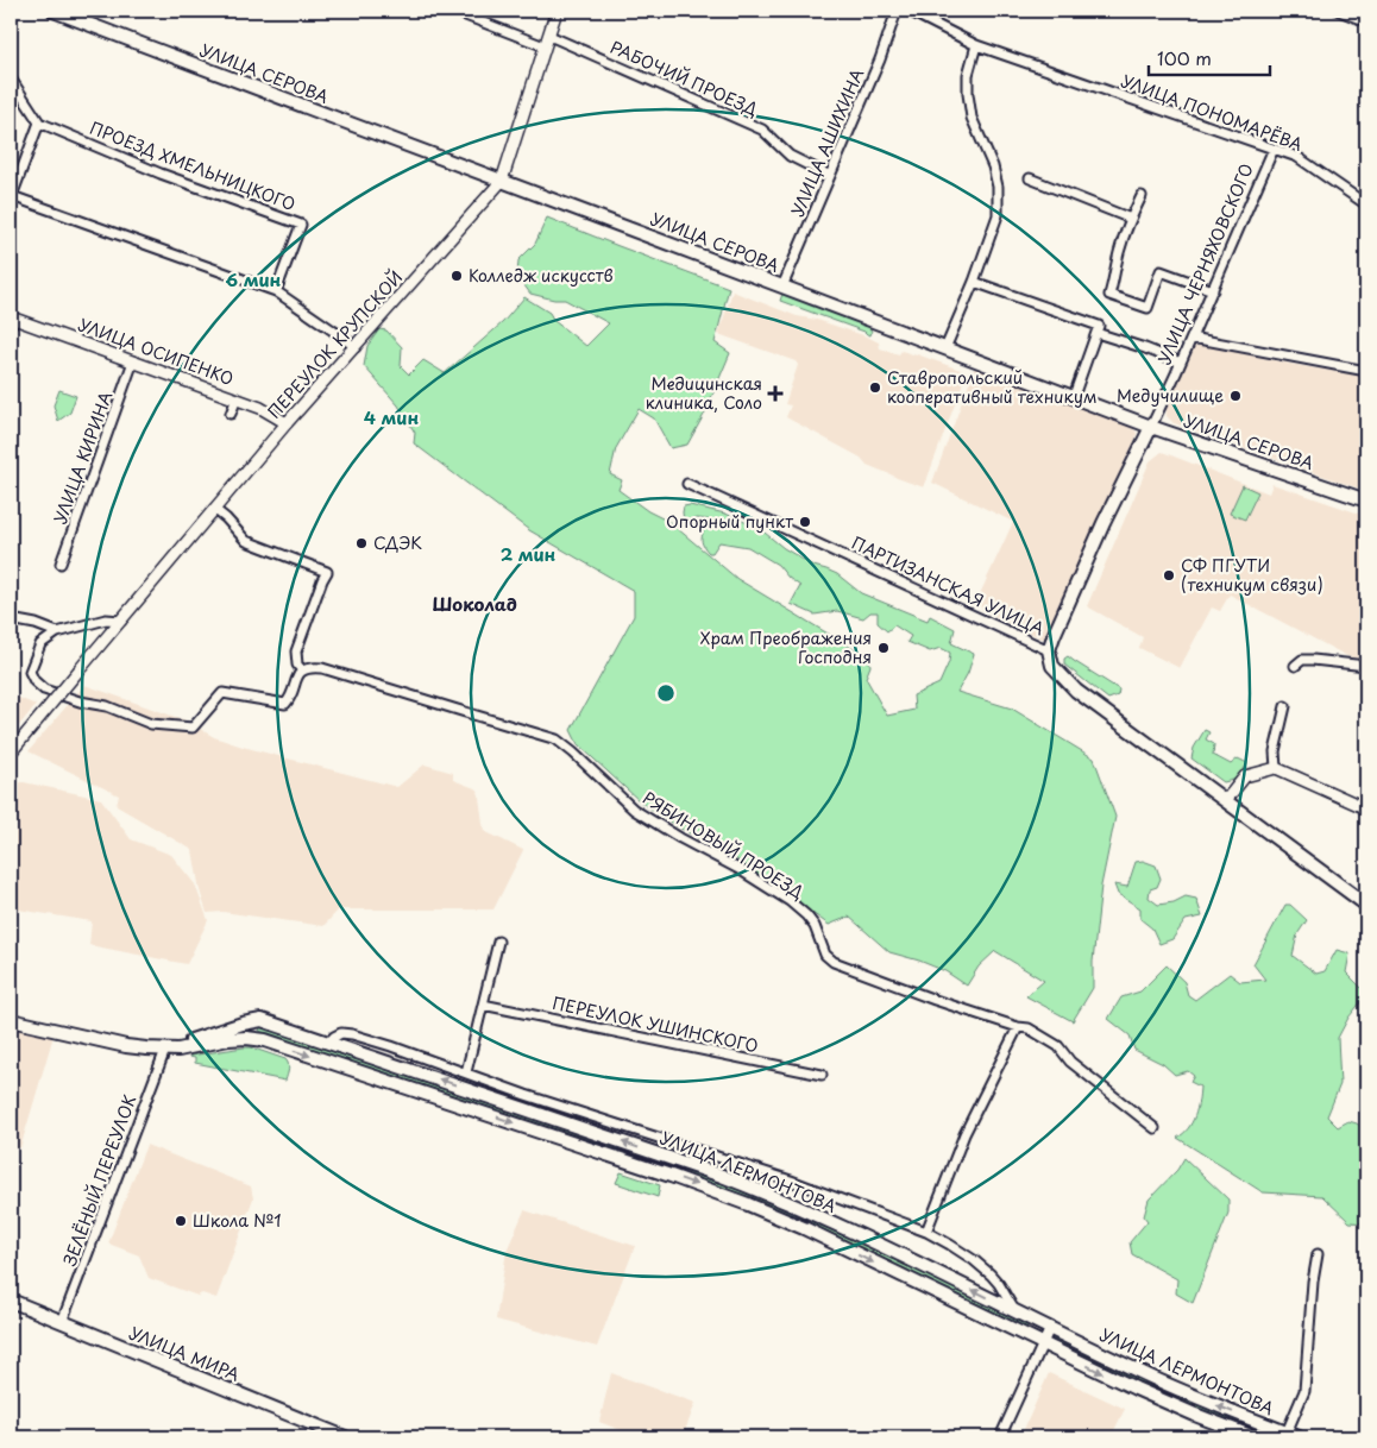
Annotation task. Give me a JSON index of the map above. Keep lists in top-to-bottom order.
{
  "streets": {
    "main road": [
      "УЛИЦА СЕРОВА",
      "УЛИЦА ЧЕРНЯХОВСКОГО",
      "ПАРТИЗАНСКАЯ УЛИЦА",
      "УЛИЦА ЛЕРМОНТОВА",
      "УЛИЦА МИРА"
    ],
    "street": [
      "РАБОЧИЙ ПРОЕЗД",
      "УЛИЦА ПОНОМАРЁВА",
      "УЛИЦА АШИХИНА",
      "ПРОЕЗД ХМЕЛЬНИЦКОГО",
      "ПЕРЕУЛОК КРУПСКОЙ",
      "УЛИЦА ОСИПЕНКО",
      "УЛИЦА КИРИНА",
      "РЯБИНОВЫЙ ПРОЕЗД",
      "ПЕРЕУЛОК УШИНСКОГО",
      "ЗЕЛЁНЫЙ ПЕРЕУЛОК"
    ]
  },
  "crossings": [
    ["УЛИЦА СЕРОВА", "УЛИЦА АШИХИНА"],
    ["УЛИЦА СЕРОВА", "УЛИЦА ЧЕРНЯХОВСКОГО"],
    ["УЛИЦА СЕРОВА", "ПЕРЕУЛОК КРУПСКОЙ"],
    ["РАБОЧИЙ ПРОЕЗД", "УЛИЦА АШИХИНА"],
    ["РАБОЧИЙ ПРОЕЗД", "ПЕРЕУЛОК КРУПСКОЙ"],
    ["УЛИЦА ПОНОМАРЁВА", "УЛИЦА ЧЕРНЯХОВСКОГО"],
    ["УЛИЦА ЧЕРНЯХОВСКОГО", "ПАРТИЗАНСКАЯ УЛИЦА"],
    ["ПЕРЕУЛОК КРУПСКОЙ", "УЛИЦА ОСИПЕНКО"],
    ["УЛИЦА ОСИПЕНКО", "УЛИЦА КИРИНА"],
    ["УЛИЦА ЛЕРМОНТОВА", "ЗЕЛЁНЫЙ ПЕРЕУЛОК"],
    ["ЗЕЛЁНЫЙ ПЕРЕУЛОК", "УЛИЦА МИРА"]
  ],
  "districts": ["Шоколад"],
  "places": {
    "other": [
      "Колледж искусств",
      "Ставропольский кооперативный техникум",
      "Медучилище",
      "Опорный пункт",
      "СДЭК",
      "СФ ПГУТИ (техникум связи)",
      "Храм Преображения Господня",
      "Школа №1"
    ],
    "health": ["Медицинская клиника, Соло"]
  },
  "scale_bar": "100 m",
  "rings": ["6 мин", "4 мин", "2 мин"]
}
